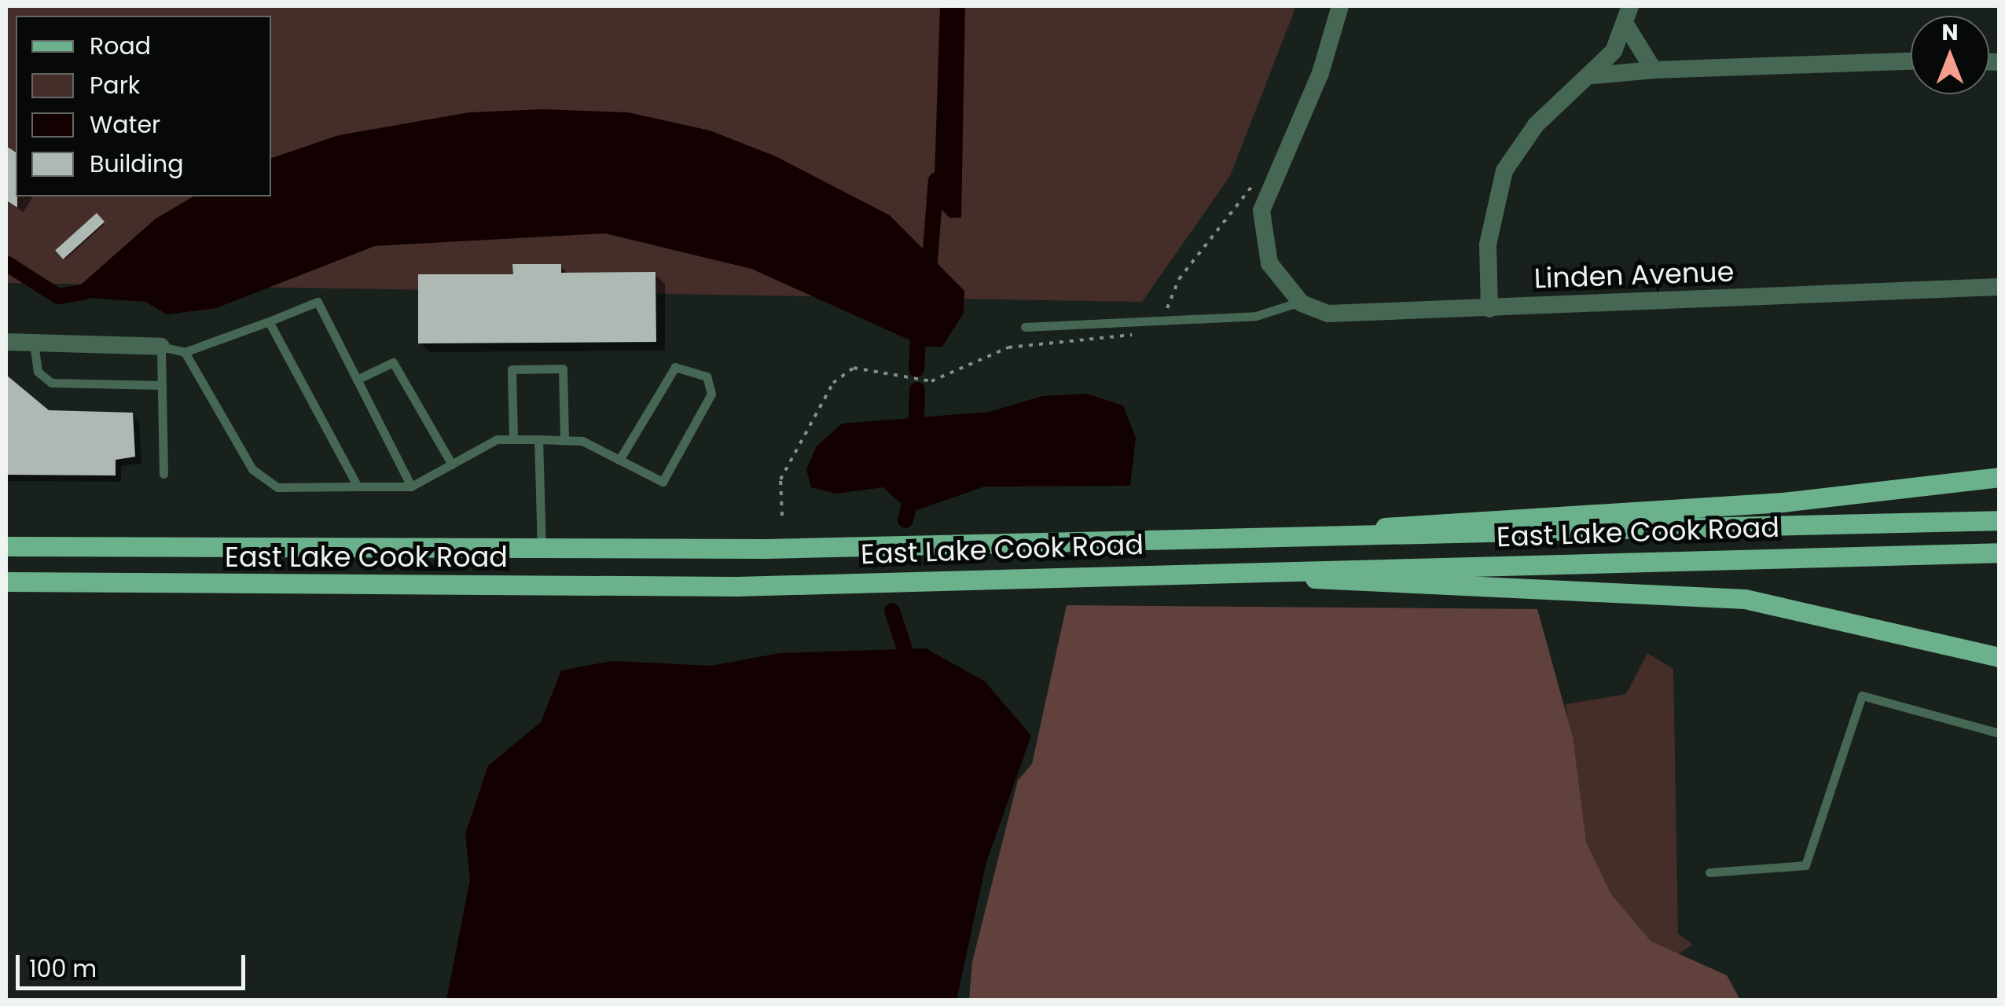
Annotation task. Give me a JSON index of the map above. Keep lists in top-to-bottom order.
{
  "streets": {
    "main road": ["East Lake Cook Road"],
    "street": ["Linden Avenue"]
  },
  "legend": [
    "Road",
    "Park",
    "Water",
    "Building"
  ],
  "scale_bar": "100 m",
  "north": "top"
}
